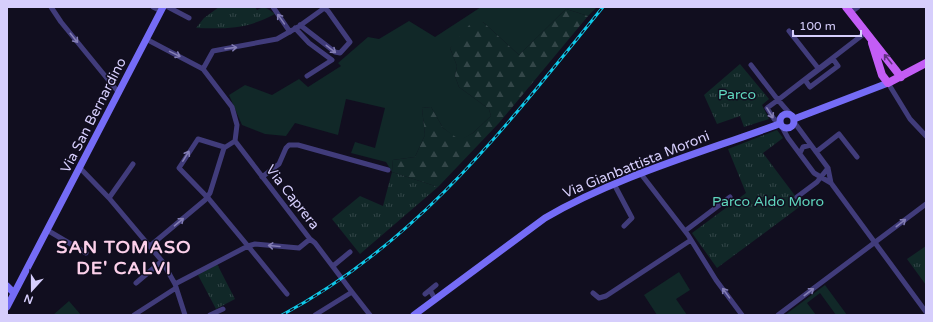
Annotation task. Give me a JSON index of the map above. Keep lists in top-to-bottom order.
{
  "streets": {
    "main road": ["Via San Bernardino", "Via Gianbattista Moroni"],
    "street": ["Via Caprera"]
  },
  "districts": ["SAN TOMASO DE' CALVI"],
  "parks": ["Parco", "Parco Aldo Moro"],
  "scale_bar": "100 m",
  "north": "bottom"
}
